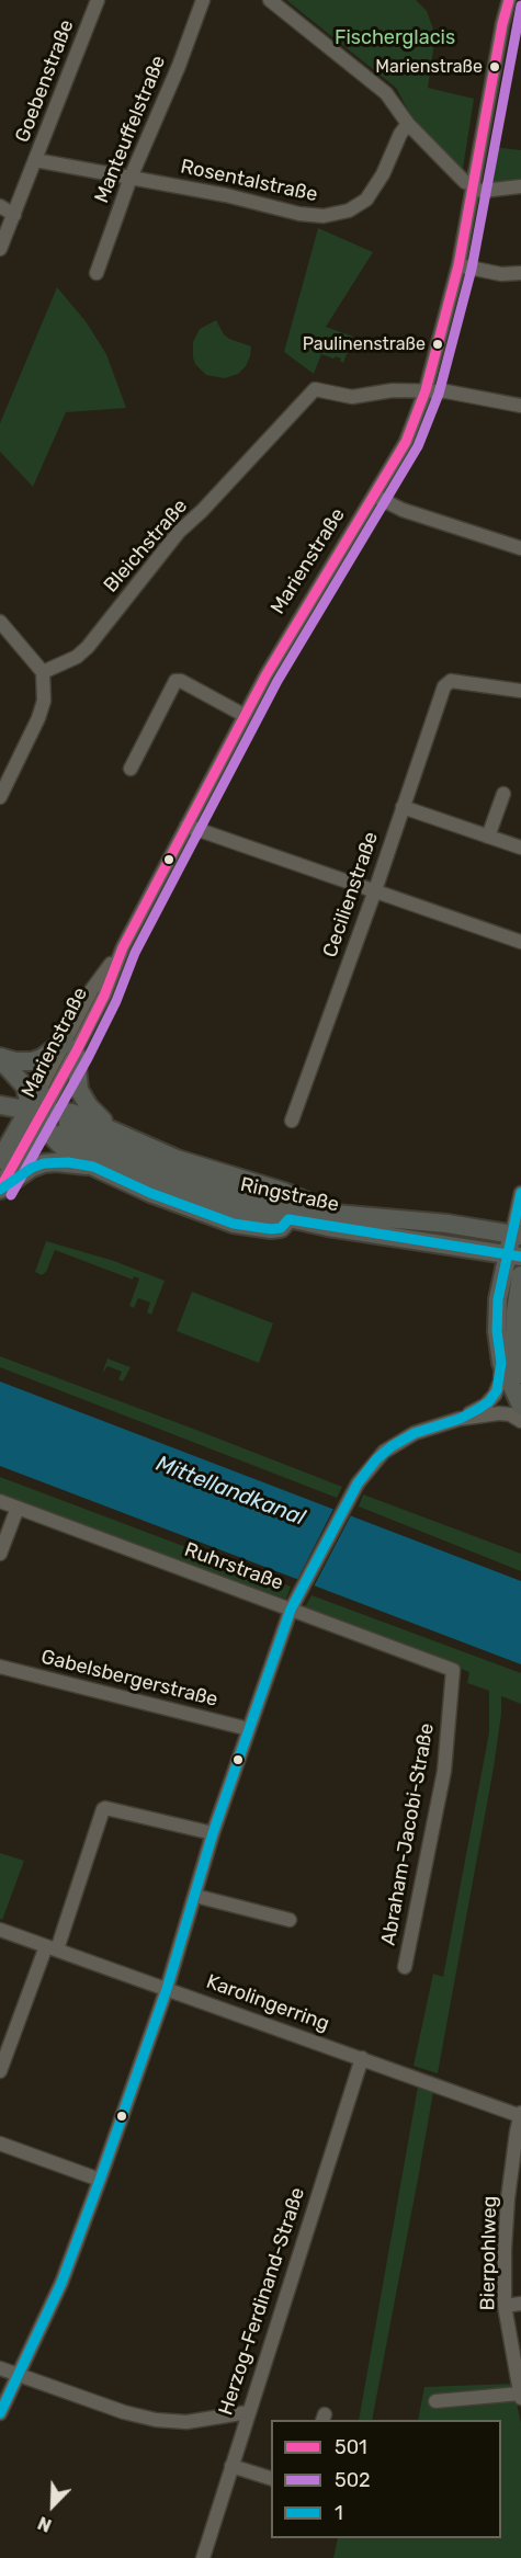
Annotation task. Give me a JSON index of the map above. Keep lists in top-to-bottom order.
{
  "streets": {
    "main road": ["Marienstraße", "Ringstraße"],
    "street": [
      "Goebenstraße",
      "Manteuffelstraße",
      "Rosentalstraße",
      "Bleichstraße",
      "Cecilienstraße",
      "Ruhrstraße",
      "Gabelsbergerstraße",
      "Abraham-Jacobi-Straße",
      "Karolingerring",
      "Bierpohlweg",
      "Herzog-Ferdinand-Straße"
    ]
  },
  "crossings": [
    ["Goebenstraße", "Rosentalstraße"],
    ["Manteuffelstraße", "Rosentalstraße"],
    ["Bleichstraße", "Marienstraße"],
    ["Ruhrstraße", "Abraham-Jacobi-Straße"],
    ["Karolingerring", "Bierpohlweg"],
    ["Karolingerring", "Herzog-Ferdinand-Straße"]
  ],
  "water": ["Mittellandkanal"],
  "parks": ["Fischerglacis"],
  "places": ["Marienstraße", "Paulinenstraße"],
  "lines": ["transit line 501", "transit line 502", "transit line 1"],
  "legend": ["501", "502", "1"],
  "north": "bottom left"
}
